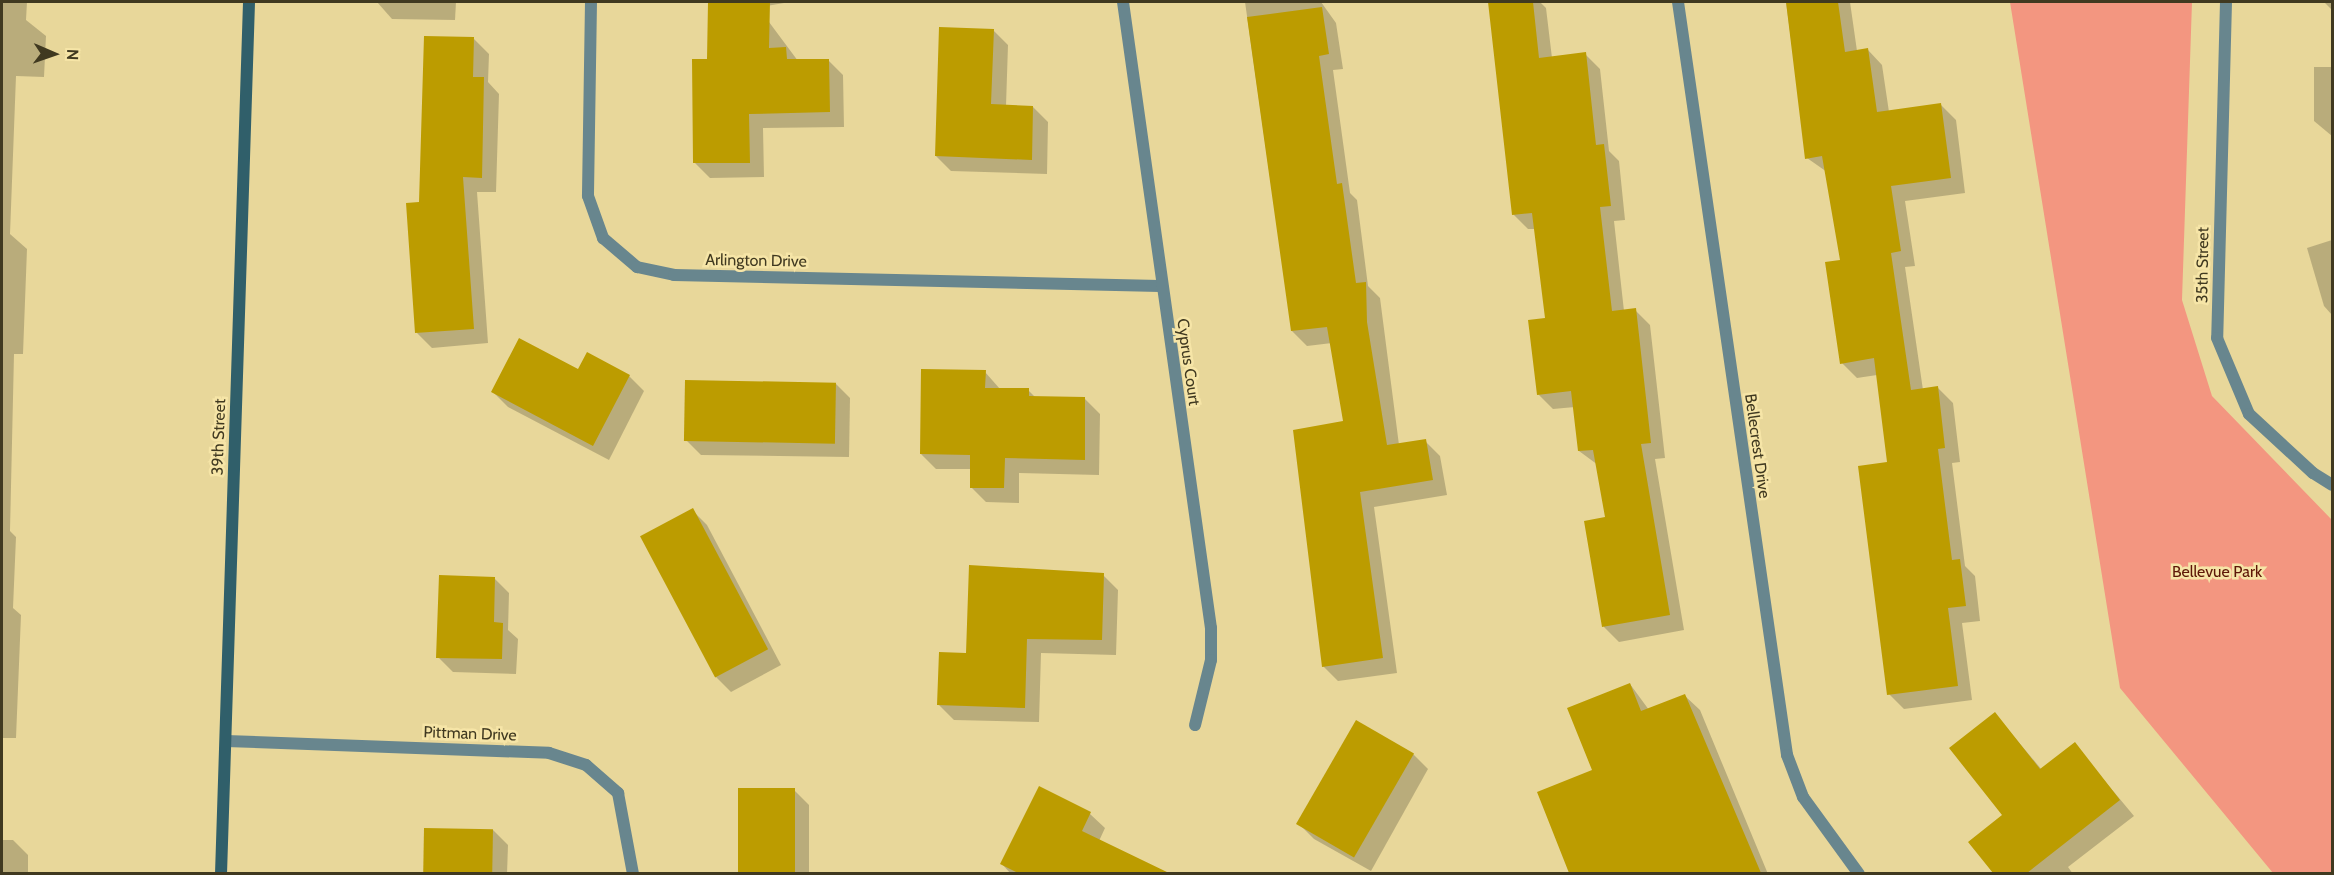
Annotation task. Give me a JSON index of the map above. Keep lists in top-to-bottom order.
{
  "streets": {
    "main road": ["39th Street"],
    "street": [
      "Arlington Drive",
      "35th Street",
      "Cyprus Court",
      "Bellecrest Drive",
      "Pittman Drive"
    ]
  },
  "crossings": [
    ["Arlington Drive", "Cyprus Court"],
    ["39th Street", "Pittman Drive"]
  ],
  "parks": ["Bellevue Park"],
  "north": "right"
}
